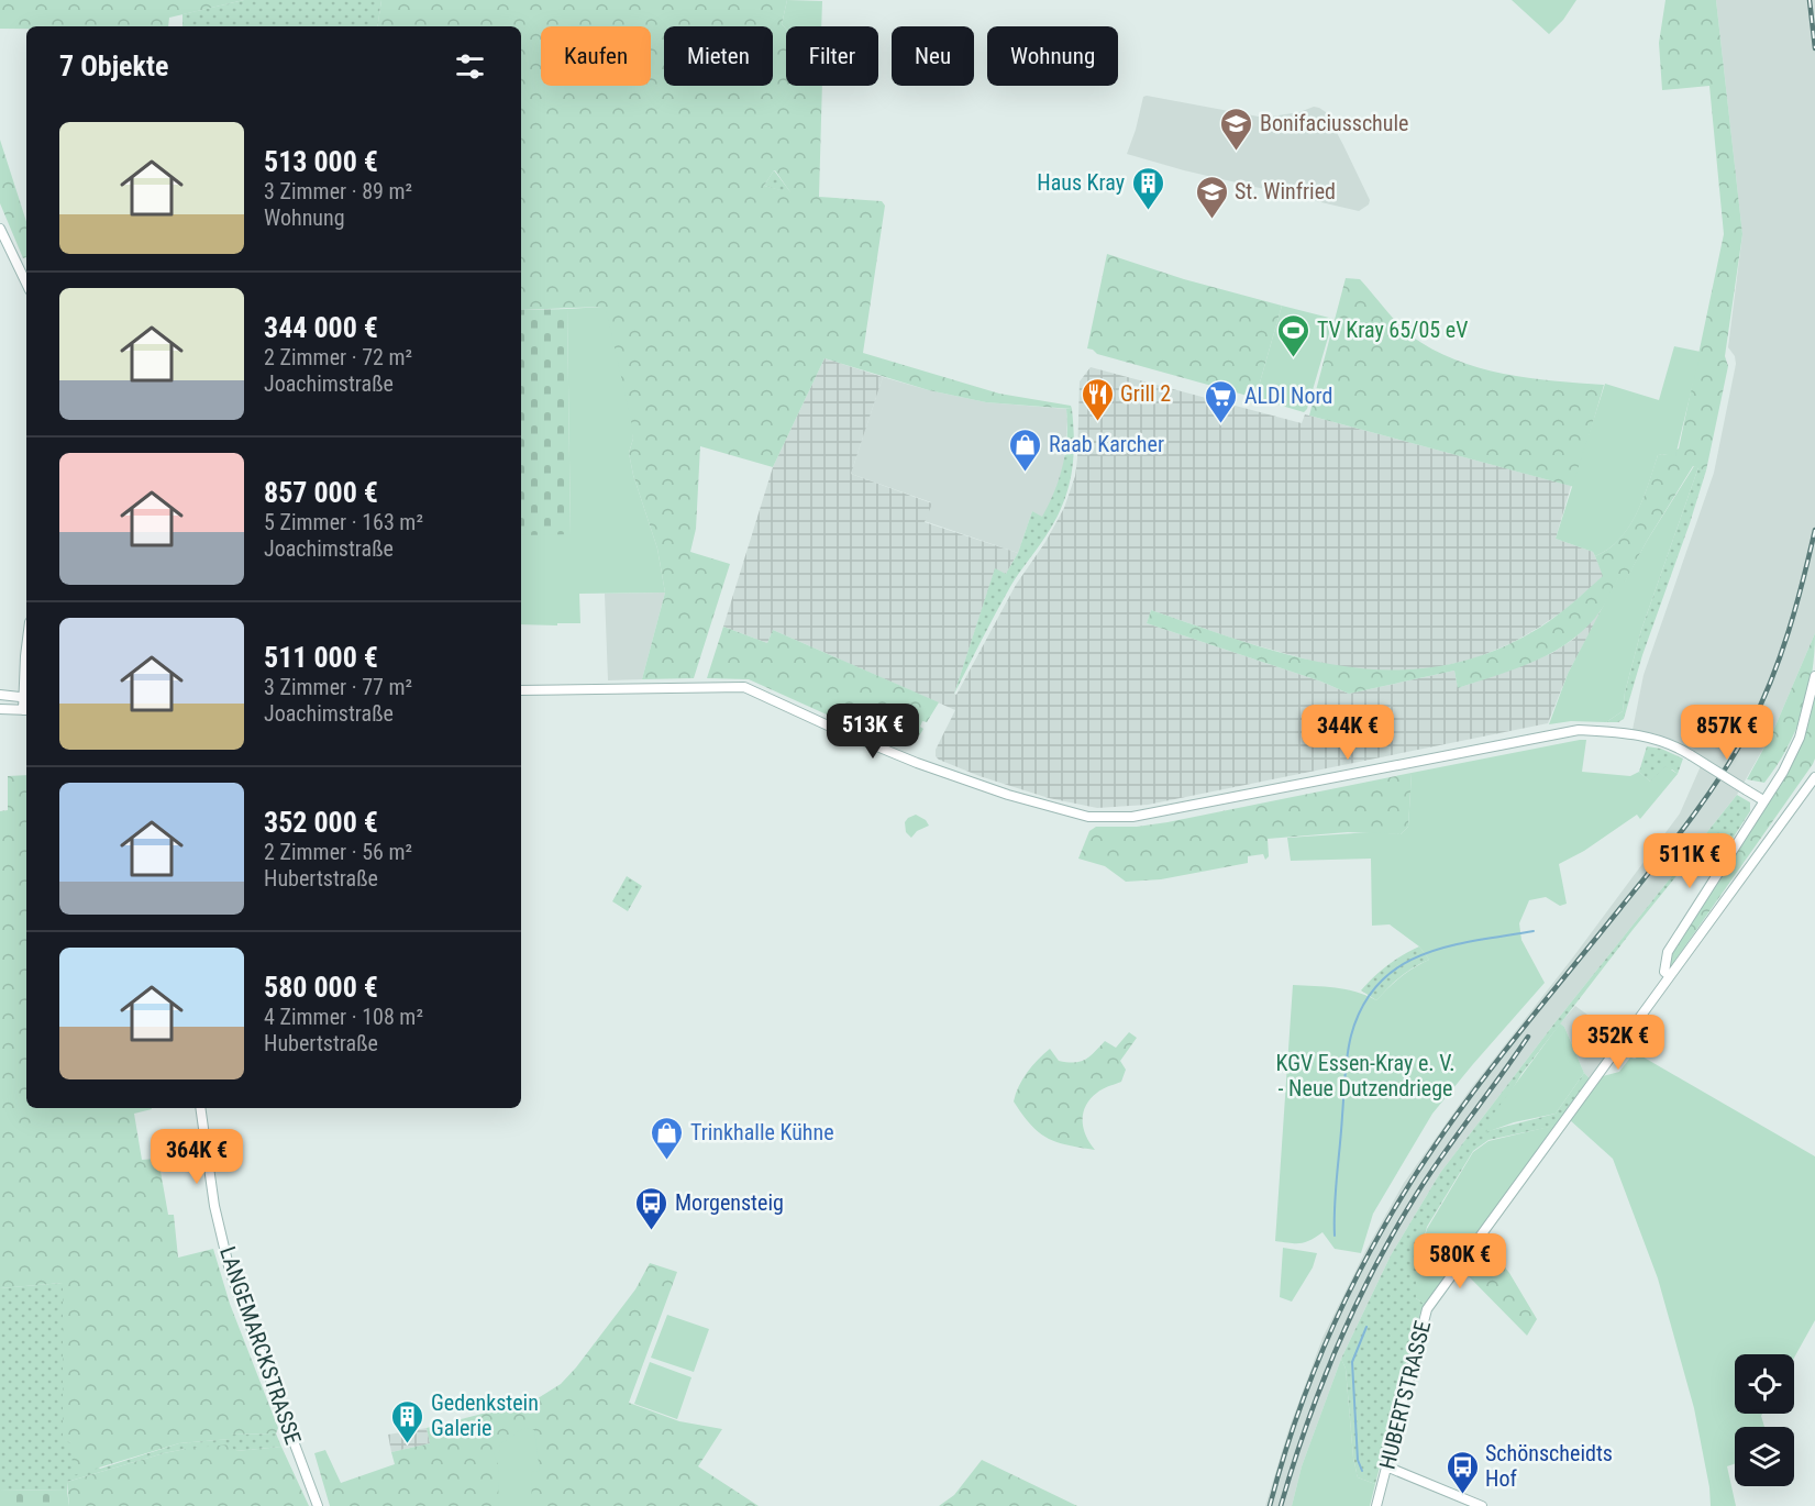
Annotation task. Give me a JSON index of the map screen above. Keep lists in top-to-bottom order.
{
  "streets": {
    "street": ["LANGEMARCKSTRASSE", "HUBERTSTRASSE"]
  },
  "parks": ["KGV Essen-Kray e. V. - Neue Dutzendriege"],
  "places": {
    "school or university": ["Bonifaciusschule", "St. Winfried"],
    "building": ["Haus Kray", "Gedenkstein Galerie"],
    "sports": ["TV Kray 65/05 eV"],
    "restaurant": ["Grill 2"],
    "supermarket": ["ALDI Nord"],
    "shop": ["Raab Karcher", "Trinkhalle Kühne"],
    "bus stop": ["Morgensteig", "Schönscheidts Hof"]
  },
  "page": {
    "chip": [
      "Kaufen",
      "Mieten",
      "Filter",
      "Neu",
      "Wohnung"
    ],
    "heading": "7 Objekte",
    "list": [
      {
        "name": "513 000 €",
        "note": "3 Zimmer · 89 m² · Wohnung"
      },
      {
        "name": "344 000 €",
        "note": "2 Zimmer · 72 m² · Joachimstraße"
      },
      {
        "name": "857 000 €",
        "note": "5 Zimmer · 163 m² · Joachimstraße"
      },
      {
        "name": "511 000 €",
        "note": "3 Zimmer · 77 m² · Joachimstraße"
      },
      {
        "name": "352 000 €",
        "note": "2 Zimmer · 56 m² · Hubertstraße"
      },
      {
        "name": "580 000 €",
        "note": "4 Zimmer · 108 m² · Hubertstraße"
      }
    ],
    "price": [
      "513K €",
      "344K €",
      "857K €",
      "511K €",
      "352K €",
      "364K €",
      "580K €"
    ]
  }
}
